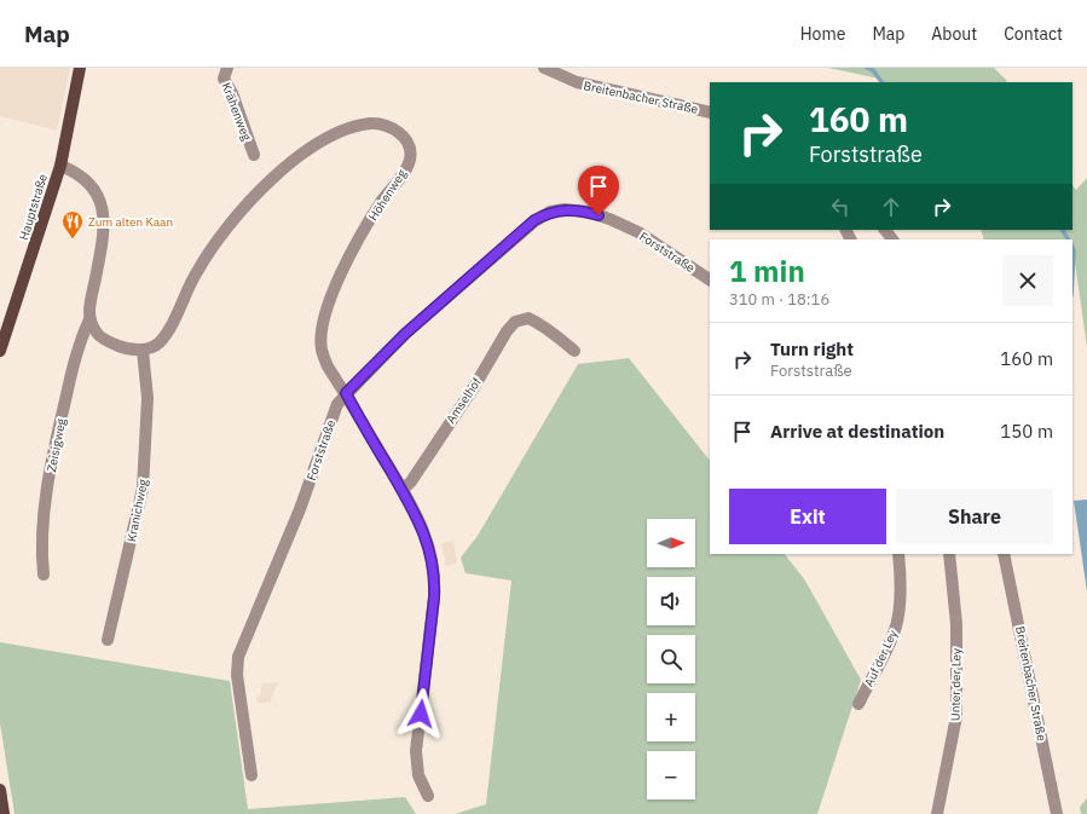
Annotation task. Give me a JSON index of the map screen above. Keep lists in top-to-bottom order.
{
  "streets": {
    "main road": ["Hauptstraße"],
    "street": [
      "Breitenbacher Straße",
      "Krähenweg",
      "Höhenweg",
      "Forststraße",
      "Amselhof",
      "Zeisigweg",
      "Kranichweg",
      "Auf der Ley",
      "Unter der Ley"
    ]
  },
  "crossings": [
    ["Höhenweg", "Forststraße"],
    ["Höhenweg", "Amselhof"],
    ["Höhenweg", "Kranichweg"]
  ],
  "places": {
    "restaurant": ["Zum alten Kaan"]
  },
  "north": "right",
  "page": {
    "header": "Map",
    "nav": [
      "Home",
      "Map",
      "About",
      "Contact"
    ],
    "turn": ["160 m", "Forststraße"],
    "heading": ["1 min", "310 m · 18:16"],
    "list": [
      {
        "name": "Turn right",
        "note": "Forststraße",
        "value": "160 m"
      },
      {
        "name": "Arrive at destination",
        "value": "150 m"
      }
    ],
    "buttons": ["Exit", "Share"],
    "map_buttons": ["+", "−"]
  }
}
